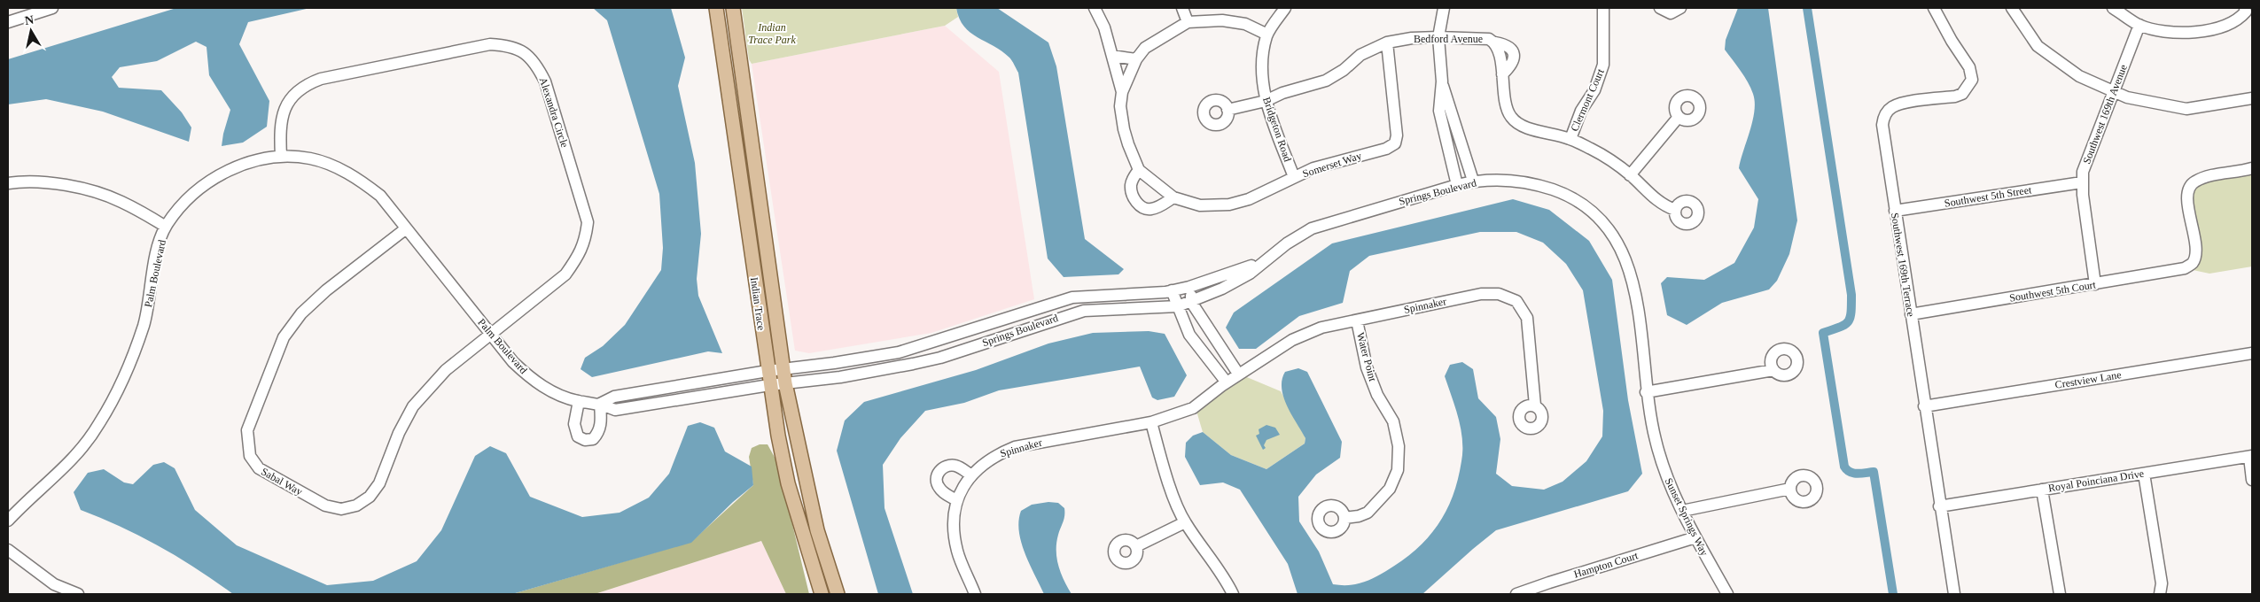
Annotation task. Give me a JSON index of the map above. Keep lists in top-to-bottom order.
{
  "streets": {
    "main road": ["Indian Trace"],
    "street": [
      "Bedford Avenue",
      "Clermont Court",
      "Alexandra Circle",
      "Southwest 169th Avenue",
      "Bridgeton Road",
      "Somerset Way",
      "Springs Boulevard",
      "Southwest 5th Street",
      "Southwest 169th Terrace",
      "Palm Boulevard",
      "Southwest 5th Court",
      "Spinnaker",
      "Water Point",
      "Crestview Lane",
      "Royal Poinciana Drive",
      "Sabal Way",
      "Sunset Springs Way",
      "Hampton Court"
    ]
  },
  "crossings": [
    ["Bedford Avenue", "Clermont Court"],
    ["Bedford Avenue", "Bridgeton Road"],
    ["Bedford Avenue", "Somerset Way"],
    ["Alexandra Circle", "Palm Boulevard"],
    ["Alexandra Circle", "Sabal Way"],
    ["Southwest 169th Avenue", "Southwest 5th Street"],
    ["Southwest 169th Avenue", "Southwest 5th Court"],
    ["Bridgeton Road", "Somerset Way"],
    ["Springs Boulevard", "Palm Boulevard"],
    ["Springs Boulevard", "Indian Trace"],
    ["Springs Boulevard", "Sunset Springs Way"],
    ["Southwest 5th Street", "Southwest 169th Terrace"],
    ["Southwest 169th Terrace", "Southwest 5th Court"],
    ["Southwest 169th Terrace", "Crestview Lane"],
    ["Southwest 169th Terrace", "Royal Poinciana Drive"],
    ["Palm Boulevard", "Indian Trace"],
    ["Palm Boulevard", "Sabal Way"],
    ["Spinnaker", "Water Point"],
    ["Sunset Springs Way", "Hampton Court"]
  ],
  "parks": ["Indian Trace Park"],
  "north": "top"
}
